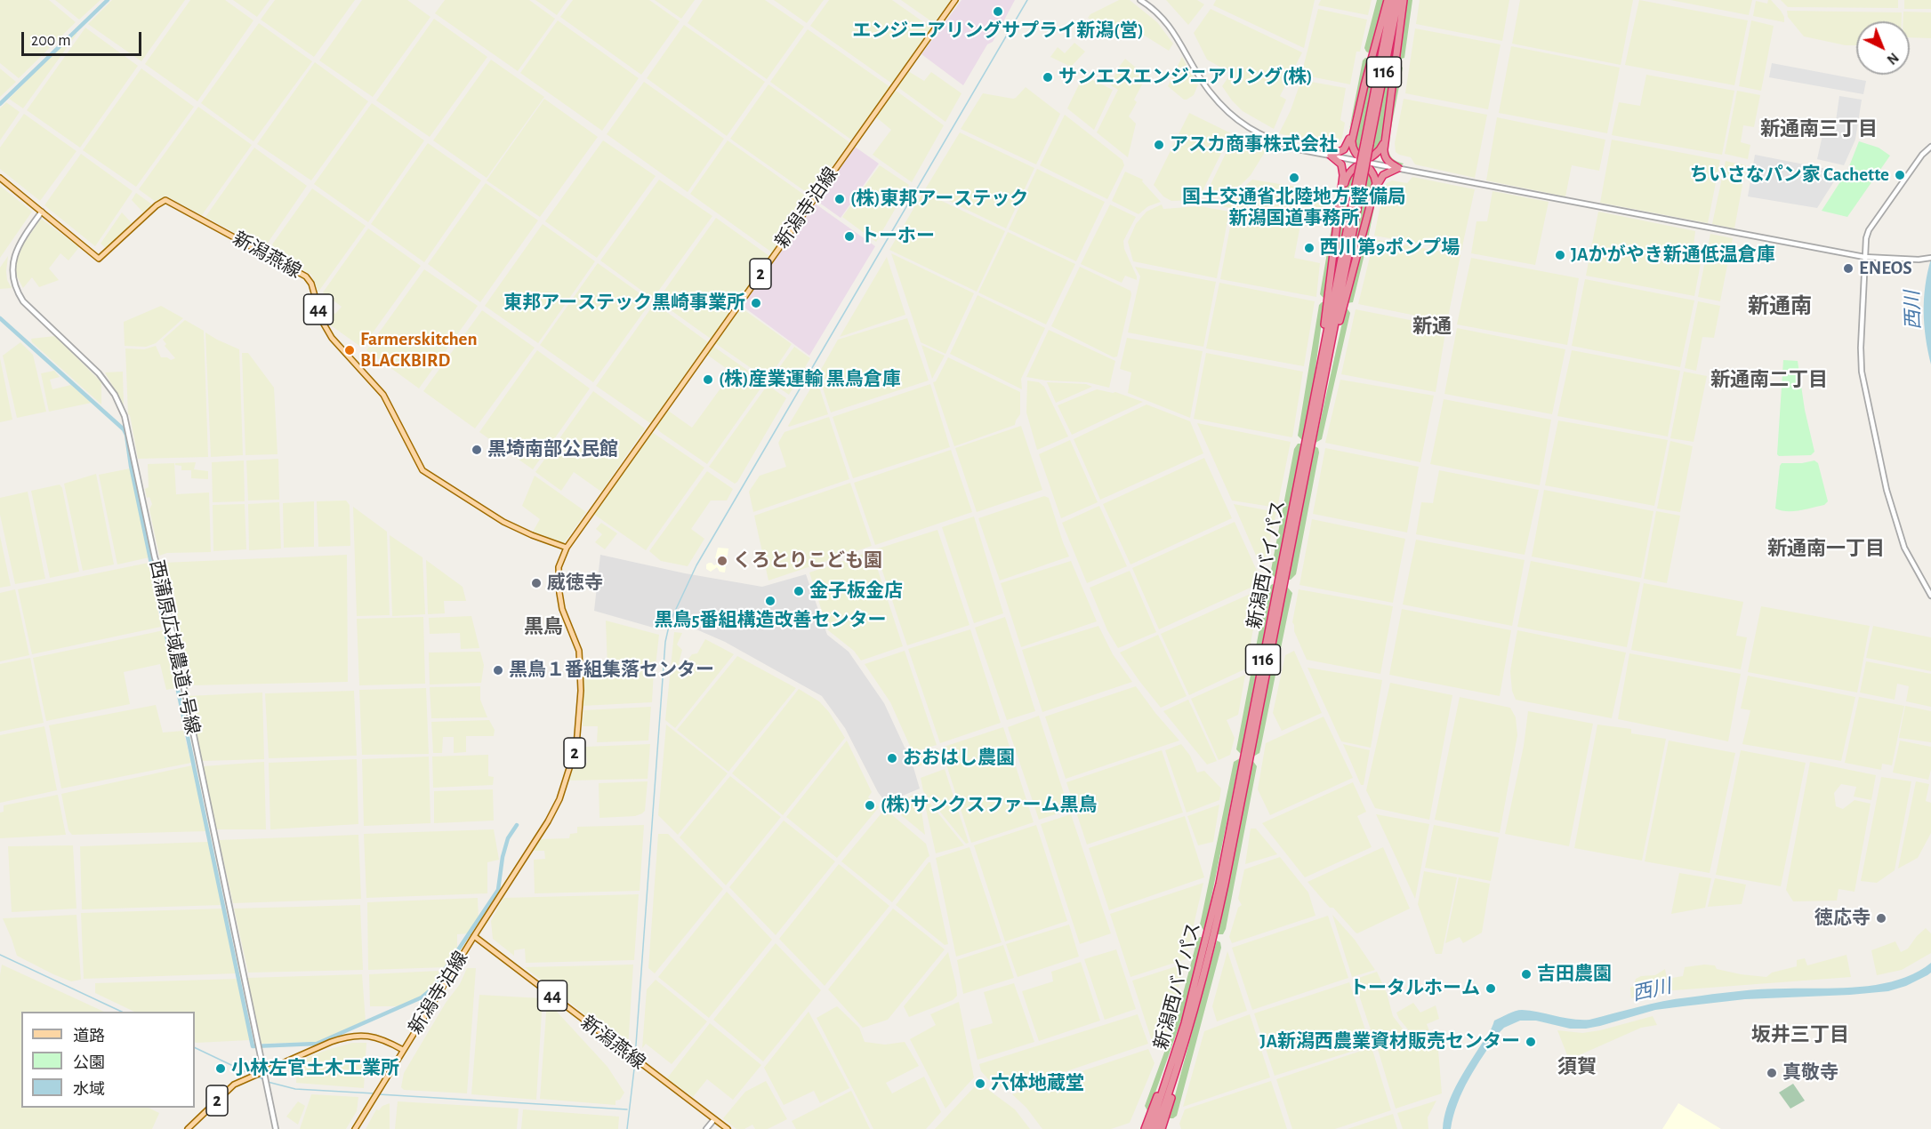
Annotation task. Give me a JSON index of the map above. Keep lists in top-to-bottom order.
{
  "streets": {
    "highway": ["116", "新潟西バイパス"],
    "main road": [
      "新潟寺泊線",
      "新潟燕線",
      "2",
      "44"
    ],
    "street": ["西蒲原広域農道 1号線"]
  },
  "crossings": [
    ["新潟寺泊線", "新潟燕線"],
    ["新潟寺泊線", "2"],
    ["新潟寺泊線", "西蒲原広域農道 1号線"],
    ["新潟燕線", "2"],
    ["新潟燕線", "44"],
    ["新潟燕線", "西蒲原広域農道 1号線"],
    ["44", "西蒲原広域農道 1号線"]
  ],
  "districts": [
    "新通南三丁目",
    "新通南",
    "新通",
    "新通南二丁目",
    "新通南一丁目",
    "黒鳥",
    "坂井三丁目",
    "須賀"
  ],
  "water": ["西川"],
  "places": [
    "エンジニアリングサプライ新潟(営)",
    "サンエスエンジニアリング(株)",
    "アスカ商事株式会社",
    "ちいさなパン家 Cachette",
    "国土交通省北陸地方整備局 新潟国道事務所",
    "(株)東邦アーステック",
    "トーホー",
    "西川第9ポンプ場",
    "JAかがやき新通低温倉庫",
    "ENEOS",
    "東邦アーステック黒崎事業所",
    "Farmerskitchen BLACKBIRD",
    "(株)産業運輸 黒鳥倉庫",
    "黒埼南部公民館",
    "くろとりこども園",
    "威徳寺",
    "金子板金店",
    "黒鳥5番組構造改善センター",
    "黒鳥１番組集落センター",
    "おおはし農園",
    "(株)サンクスファーム黒鳥",
    "徳応寺",
    "吉田農園",
    "トータルホーム",
    "JA新潟西農業資材販売センター",
    "小林左官土木工業所",
    "真敬寺",
    "六体地蔵堂"
  ],
  "legend": ["道路", "公園", "水域"],
  "scale_bar": "200 m",
  "north": "bottom right"
}
